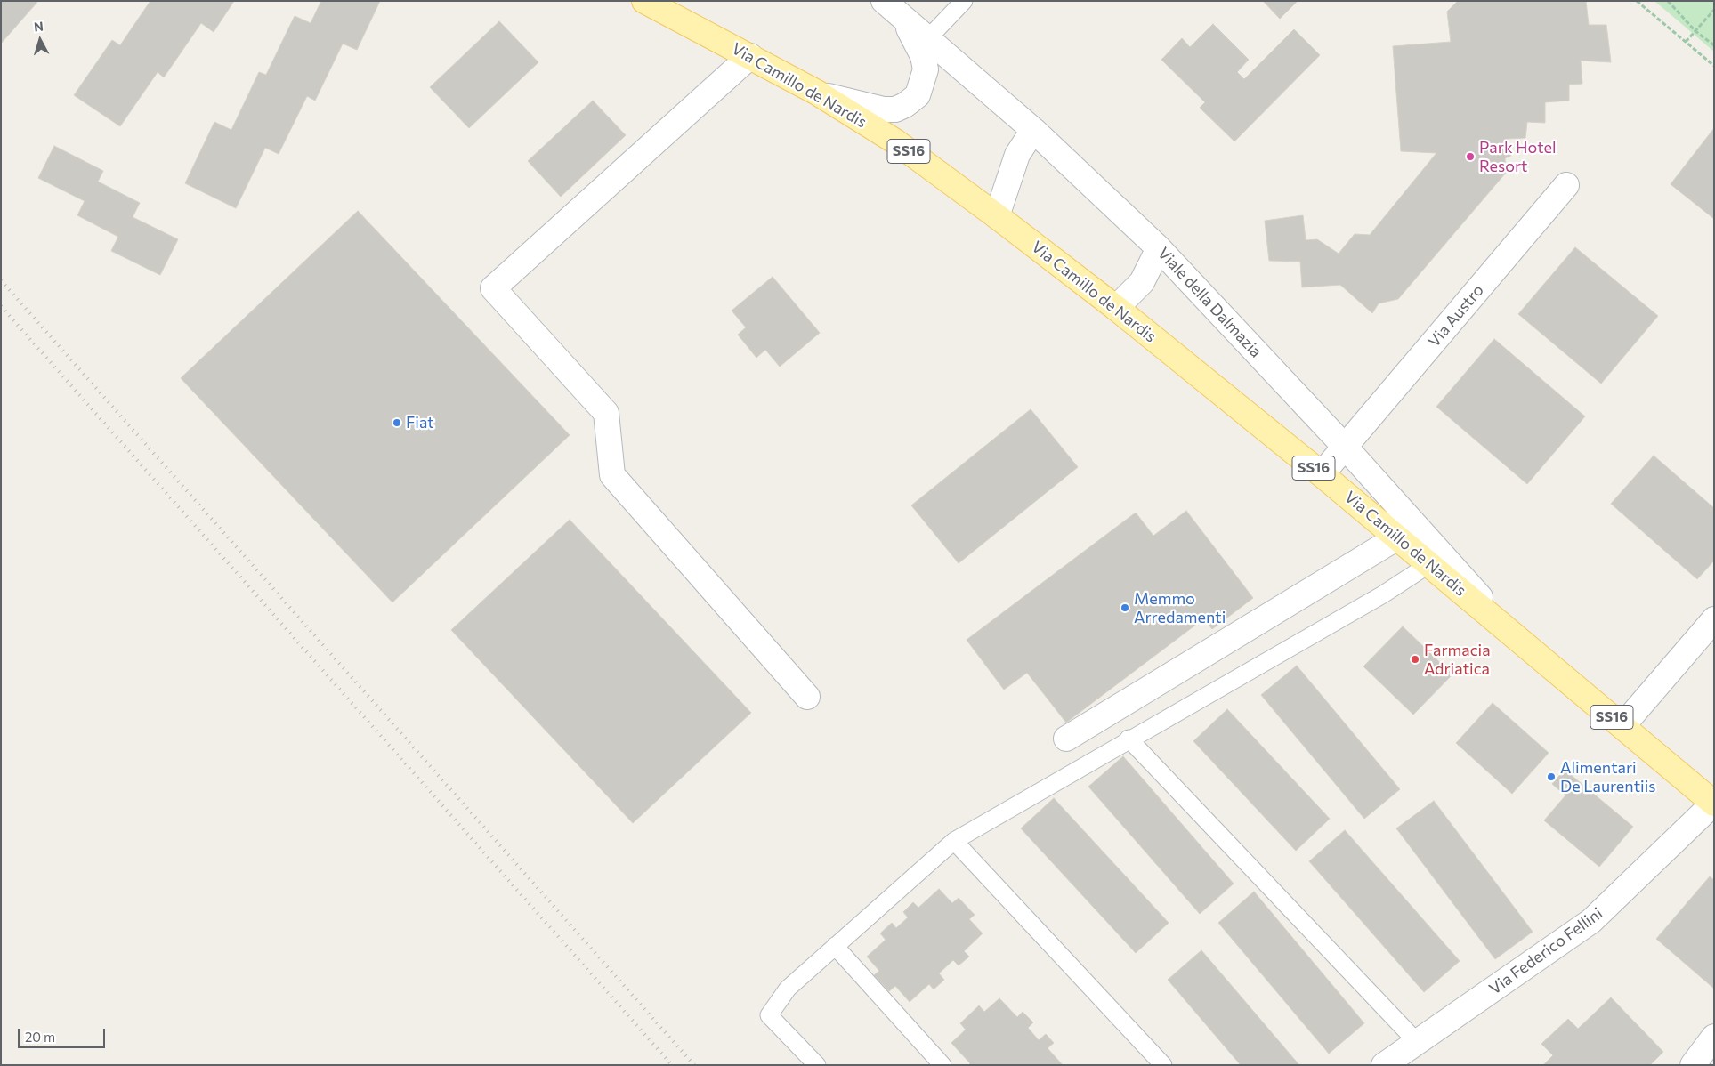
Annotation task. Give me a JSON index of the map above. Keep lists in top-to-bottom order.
{
  "streets": {
    "main road": ["Via Camillo de Nardis", "SS16"],
    "street": ["Viale della Dalmazia", "Via Austro", "Via Federico Fellini"]
  },
  "crossings": [
    ["Via Camillo de Nardis", "SS16"],
    ["Via Camillo de Nardis", "Viale della Dalmazia"],
    ["Via Camillo de Nardis", "Via Austro"],
    ["SS16", "Viale della Dalmazia"],
    ["SS16", "Via Federico Fellini"],
    ["Viale della Dalmazia", "Via Austro"]
  ],
  "places": [
    "Park Hotel Resort",
    "Fiat",
    "Memmo Arredamenti",
    "Farmacia Adriatica",
    "Alimentari De Laurentiis"
  ],
  "scale_bar": "20 m",
  "north": "top"
}
